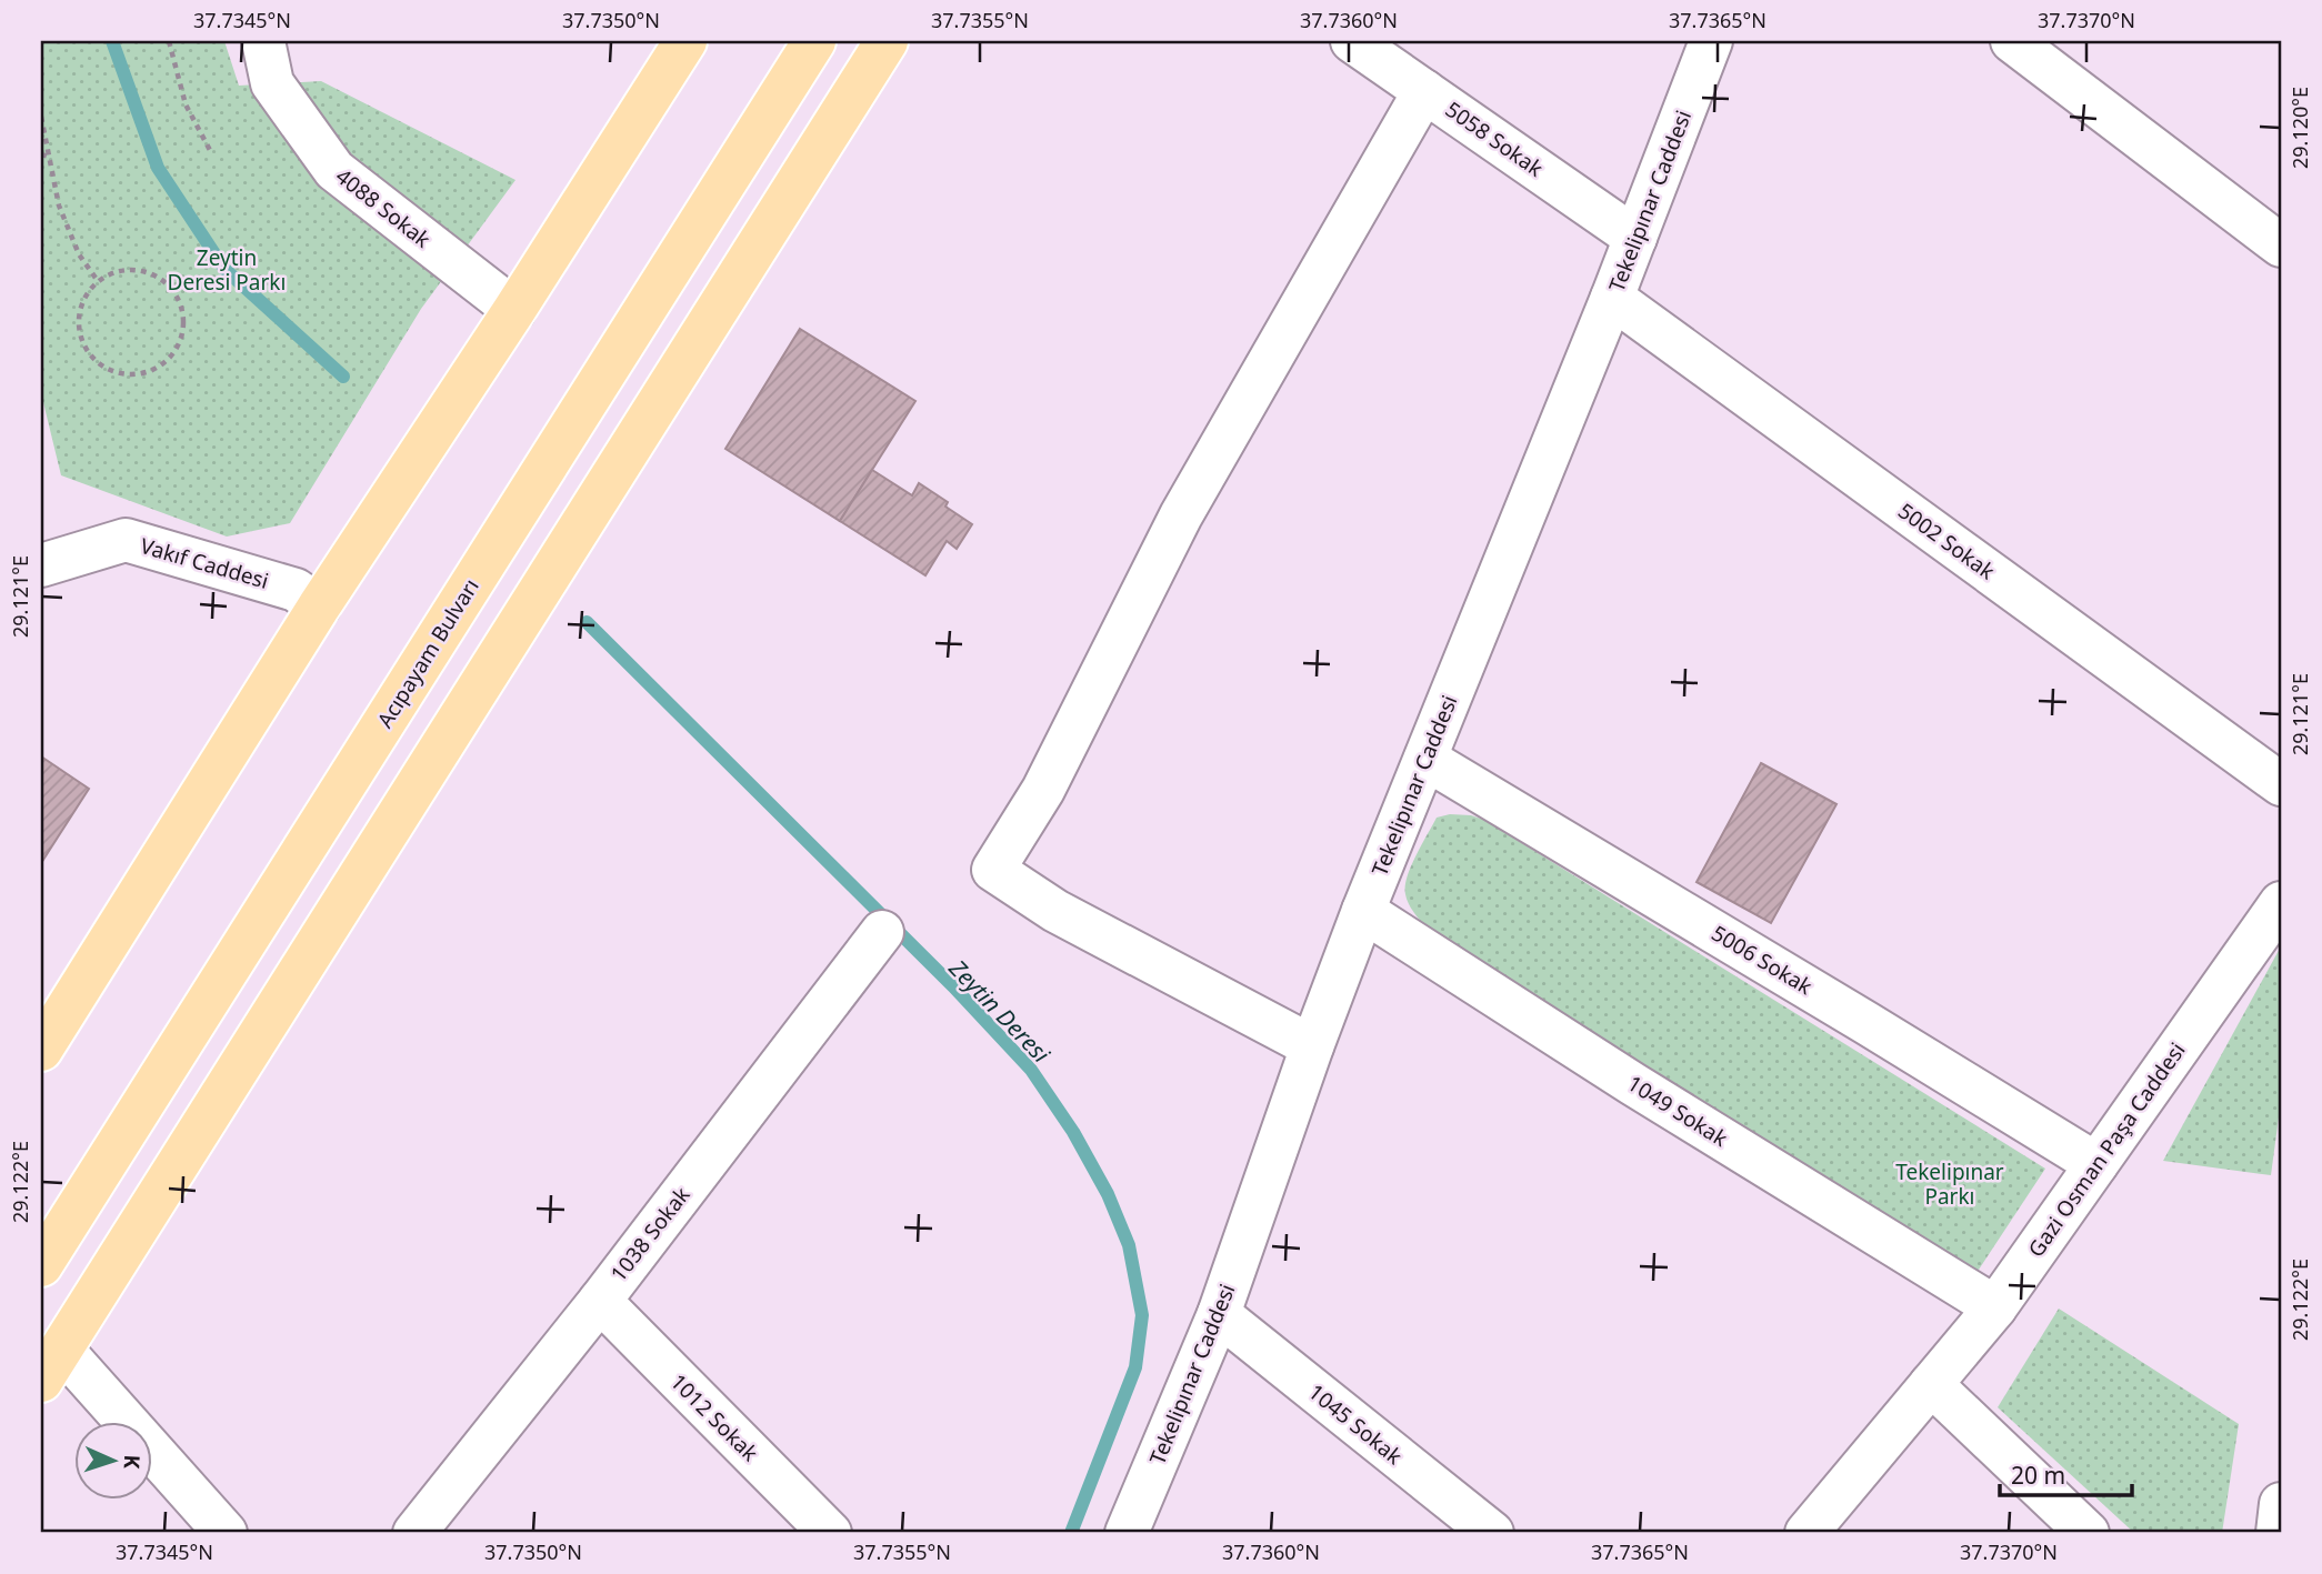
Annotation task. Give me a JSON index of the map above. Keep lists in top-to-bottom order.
{
  "streets": {
    "main road": ["Acıpayam Bulvarı"],
    "street": [
      "5058 Sokak",
      "Tekelipınar Caddesi",
      "4088 Sokak",
      "5002 Sokak",
      "Vakıf Caddesi",
      "5006 Sokak",
      "1049 Sokak",
      "Gazi Osman Paşa Caddesi",
      "1038 Sokak",
      "1012 Sokak",
      "1045 Sokak"
    ]
  },
  "crossings": [
    ["5058 Sokak", "Tekelipınar Caddesi"],
    ["Tekelipınar Caddesi", "5002 Sokak"],
    ["Tekelipınar Caddesi", "5006 Sokak"],
    ["Tekelipınar Caddesi", "1049 Sokak"],
    ["Tekelipınar Caddesi", "1045 Sokak"],
    ["5006 Sokak", "Gazi Osman Paşa Caddesi"],
    ["1049 Sokak", "Gazi Osman Paşa Caddesi"],
    ["1038 Sokak", "1012 Sokak"]
  ],
  "water": ["Zeytin Deresi"],
  "parks": ["Zeytin Deresi Parkı", "Tekelipınar Parkı"],
  "scale_bar": "20 m",
  "north": "right",
  "coordinates": [
    "37.7345°N",
    "37.7350°N",
    "37.7355°N",
    "37.7360°N",
    "37.7365°N",
    "37.7370°N",
    "29.120°E",
    "29.121°E",
    "29.122°E"
  ]
}
